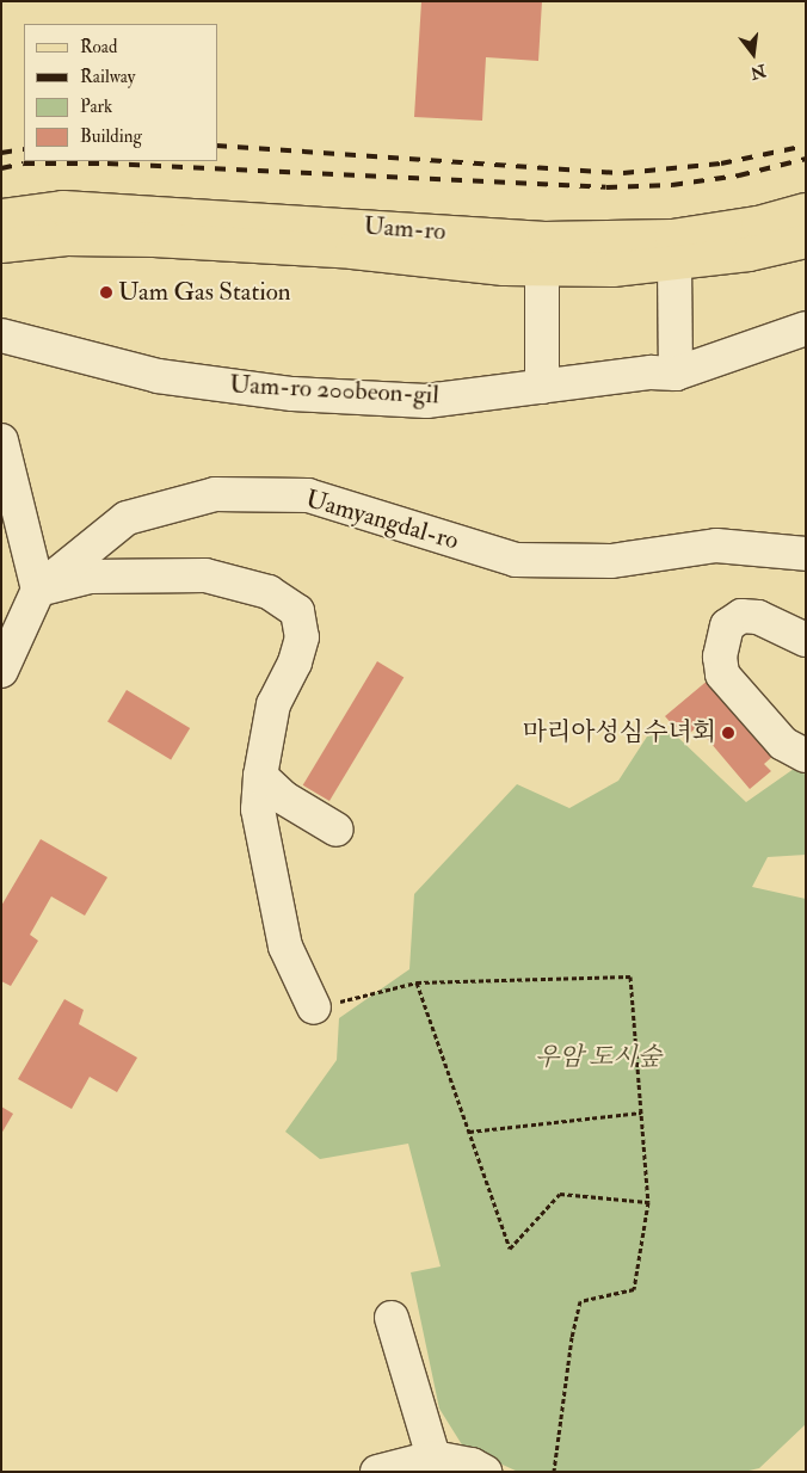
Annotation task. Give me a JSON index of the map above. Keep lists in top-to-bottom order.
{
  "streets": {
    "main road": ["Uam-ro"],
    "street": ["Uam-ro 200beon-gil", "Uamyangdal-ro"]
  },
  "parks": ["우암 도시숲"],
  "places": ["Uam Gas Station", "마리아성심수녀회"],
  "legend": [
    "Road",
    "Railway",
    "Park",
    "Building"
  ],
  "north": "bottom"
}
